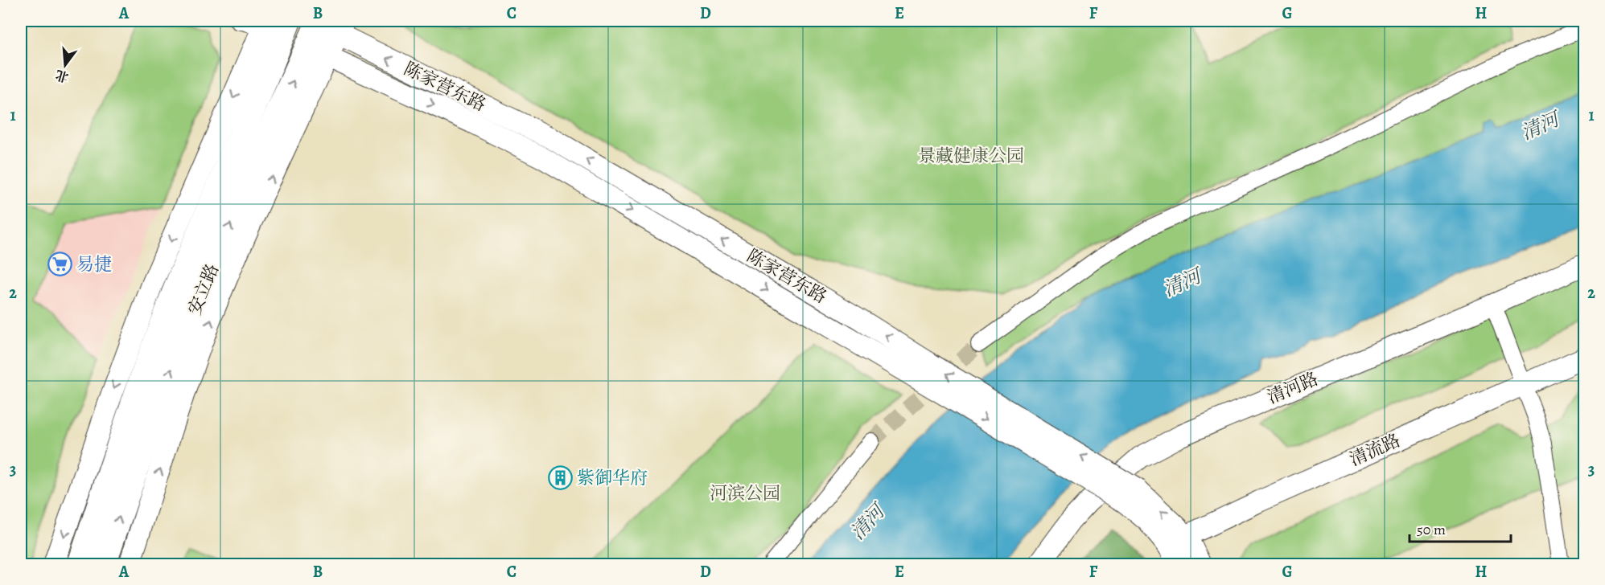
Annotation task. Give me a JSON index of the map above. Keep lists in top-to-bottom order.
{
  "streets": {
    "main road": ["安立路"],
    "street": ["陈家营东路", "清河路", "清流路"]
  },
  "crossings": [
    ["陈家营东路", "安立路"],
    ["陈家营东路", "清流路"]
  ],
  "water": ["清河"],
  "parks": ["景藏健康公园", "河滨公园"],
  "places": {
    "supermarket": ["易捷"],
    "building": ["紫御华府"]
  },
  "scale_bar": "50 m",
  "north": "bottom",
  "grid": {
    "columns": [
      "A",
      "B",
      "C",
      "D",
      "E",
      "F",
      "G",
      "H"
    ],
    "rows": ["1", "2", "3"]
  }
}
